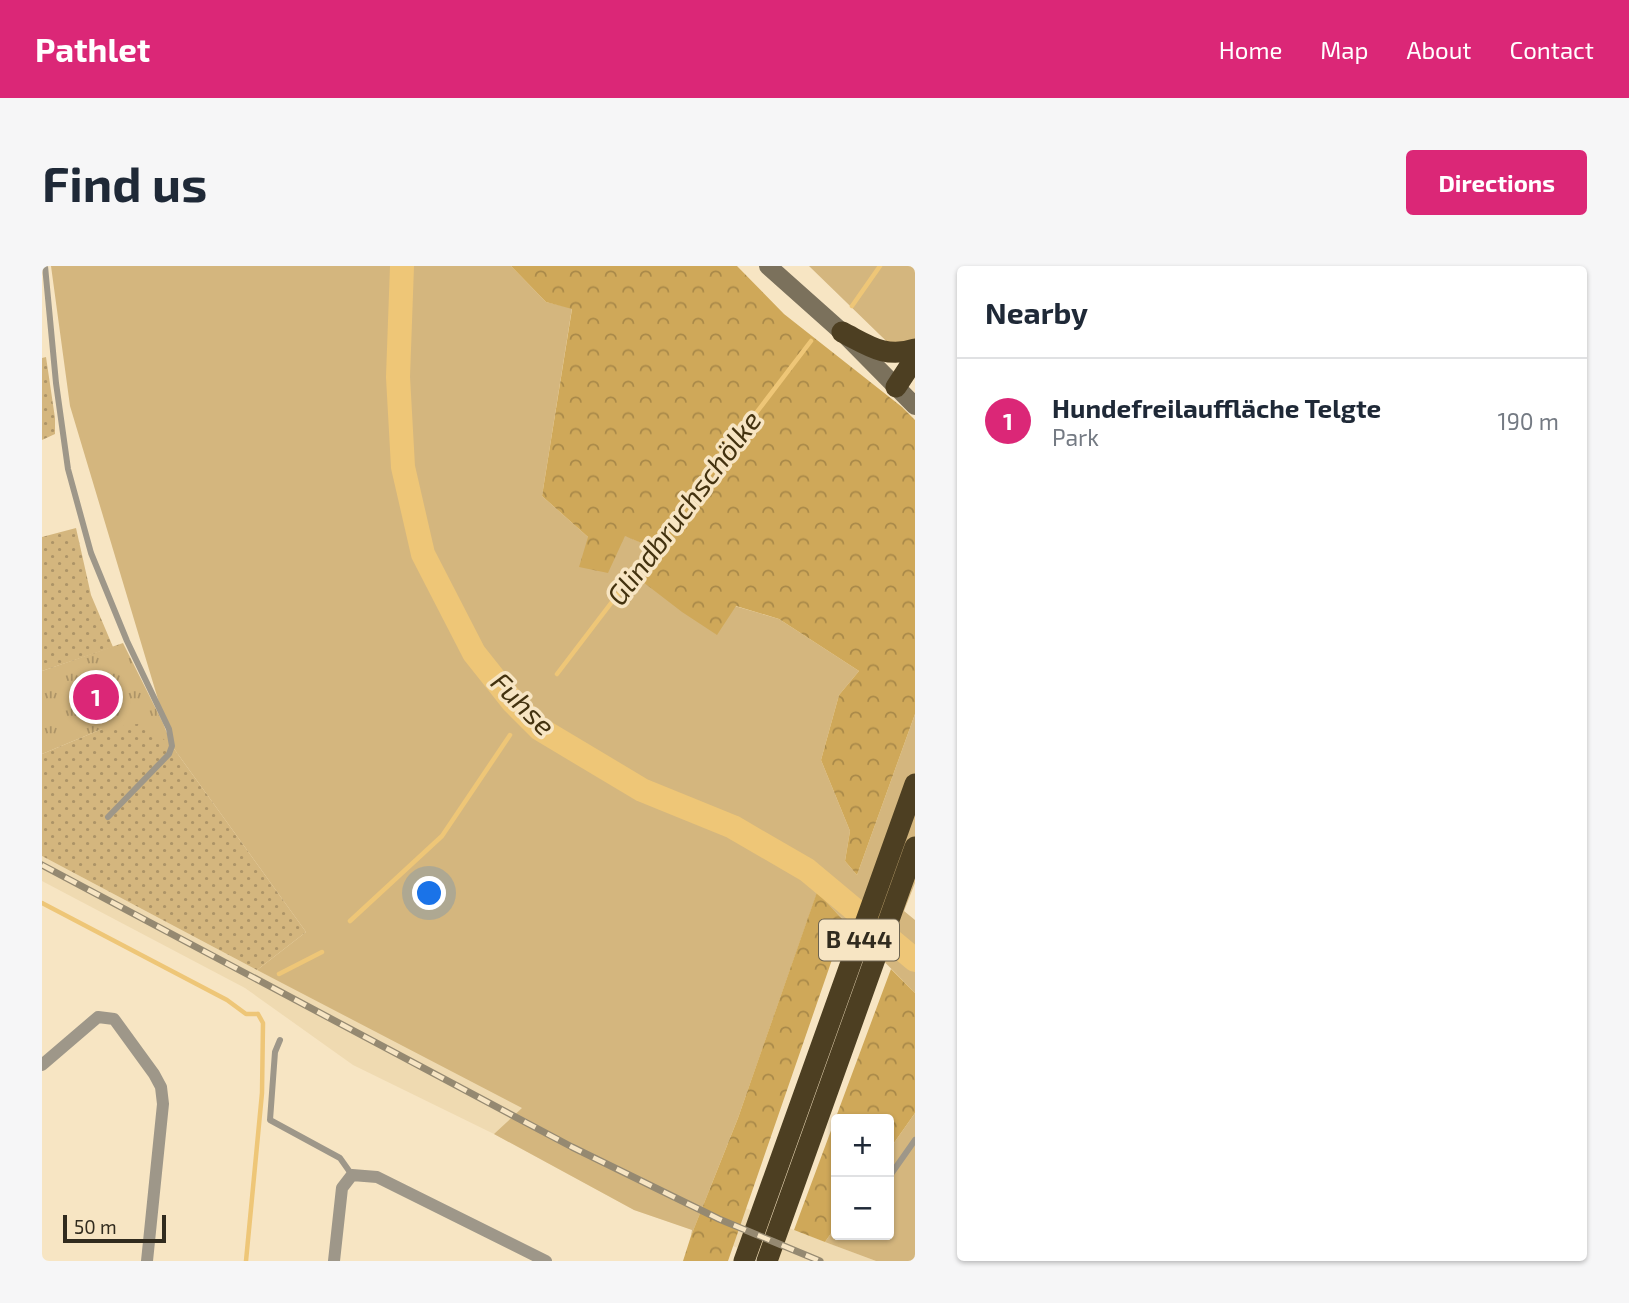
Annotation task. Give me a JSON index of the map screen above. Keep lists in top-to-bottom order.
{
  "streets": {
    "highway": ["B 444"]
  },
  "water": ["Glindbruchschölke", "Fuhse"],
  "scale_bar": "50 m",
  "page": {
    "header": "Pathlet",
    "nav": [
      "Home",
      "Map",
      "About",
      "Contact"
    ],
    "buttons": "Directions",
    "title": "Find us",
    "heading": "Nearby",
    "list": [
      {
        "mark": "1",
        "name": "Hundefreilauffläche Telgte",
        "note": "Park",
        "value": "190 m"
      }
    ],
    "pins": "1",
    "map_buttons": ["+", "−"],
    "scale": "50 m"
  }
}
